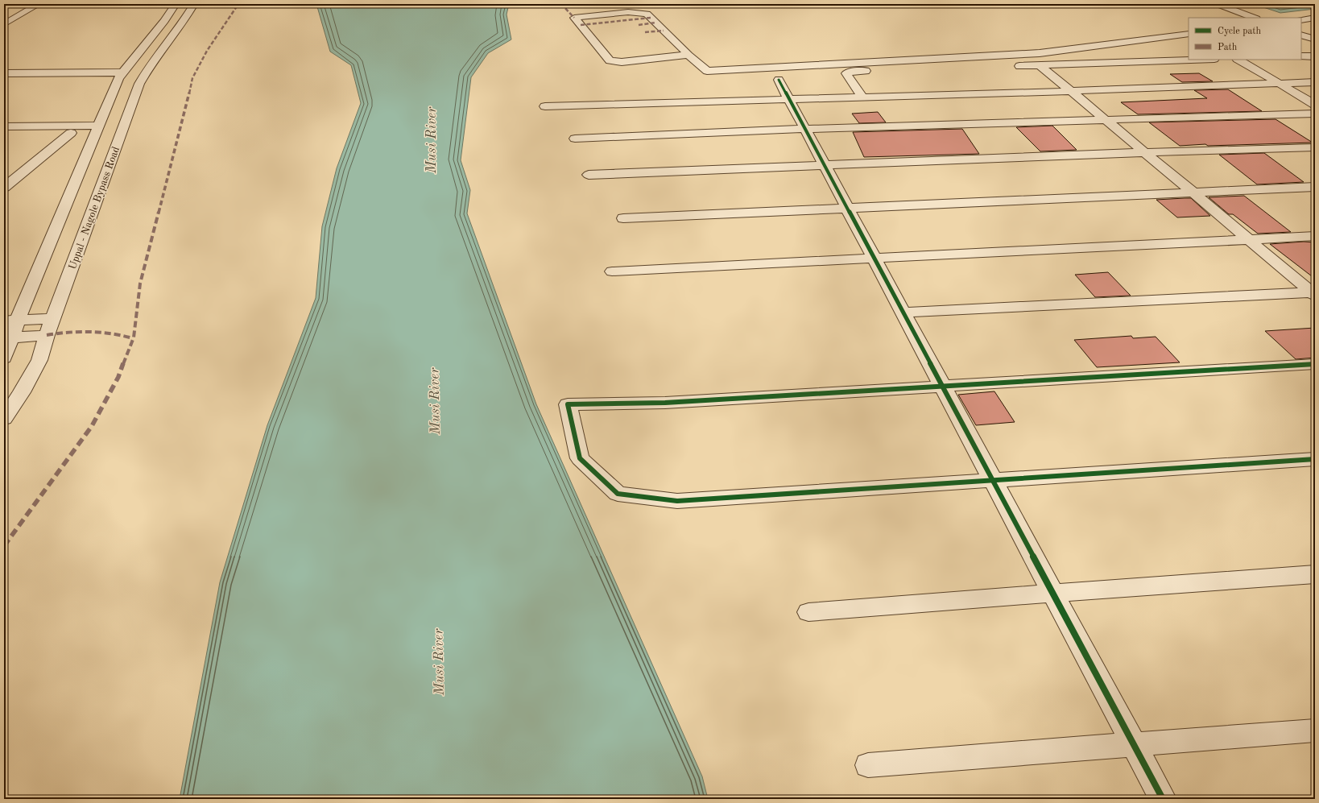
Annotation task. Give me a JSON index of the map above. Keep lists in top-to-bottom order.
{
  "streets": {
    "street": ["Uppal - Nagole Bypass Road"]
  },
  "water": ["Musi River"],
  "legend": ["Cycle path", "Path"]
}
